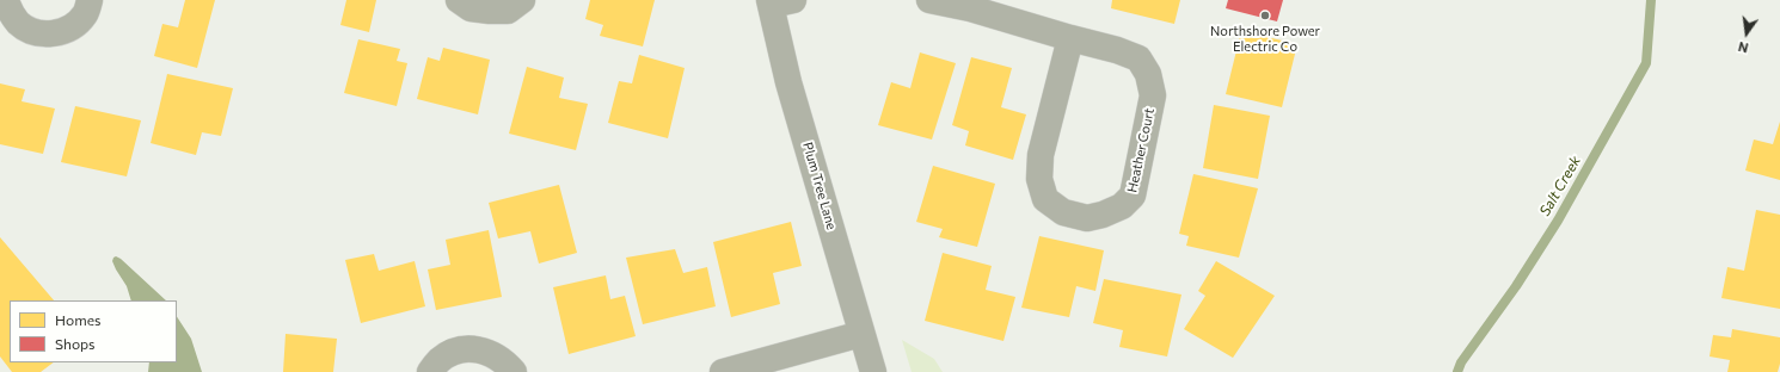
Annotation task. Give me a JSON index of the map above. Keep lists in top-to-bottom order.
{
  "streets": {
    "street": ["Heather Court", "Plum Tree Lane"]
  },
  "water": ["Salt Creek"],
  "places": ["Northshore Power Electric Co"],
  "legend": ["Homes", "Shops"],
  "north": "bottom"
}
